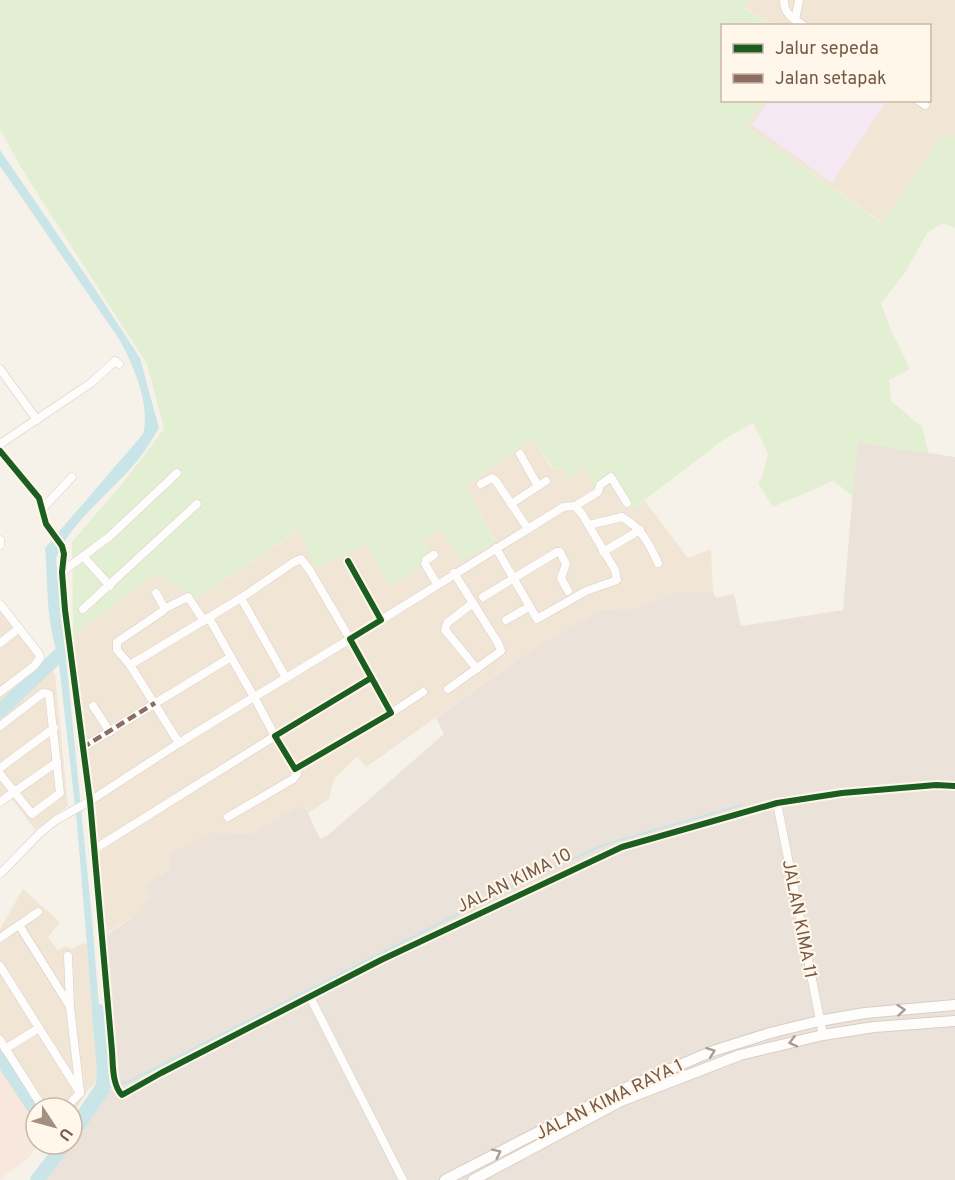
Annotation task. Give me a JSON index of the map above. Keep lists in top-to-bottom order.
{
  "streets": {
    "main road": ["JALAN KIMA RAYA 1"],
    "street": ["JALAN KIMA 10", "JALAN KIMA 11"]
  },
  "crossings": [
    ["JALAN KIMA 10", "JALAN KIMA 11"],
    ["JALAN KIMA 11", "JALAN KIMA RAYA 1"]
  ],
  "legend": ["Jalur sepeda", "Jalan setapak"],
  "north": "bottom right"
}
